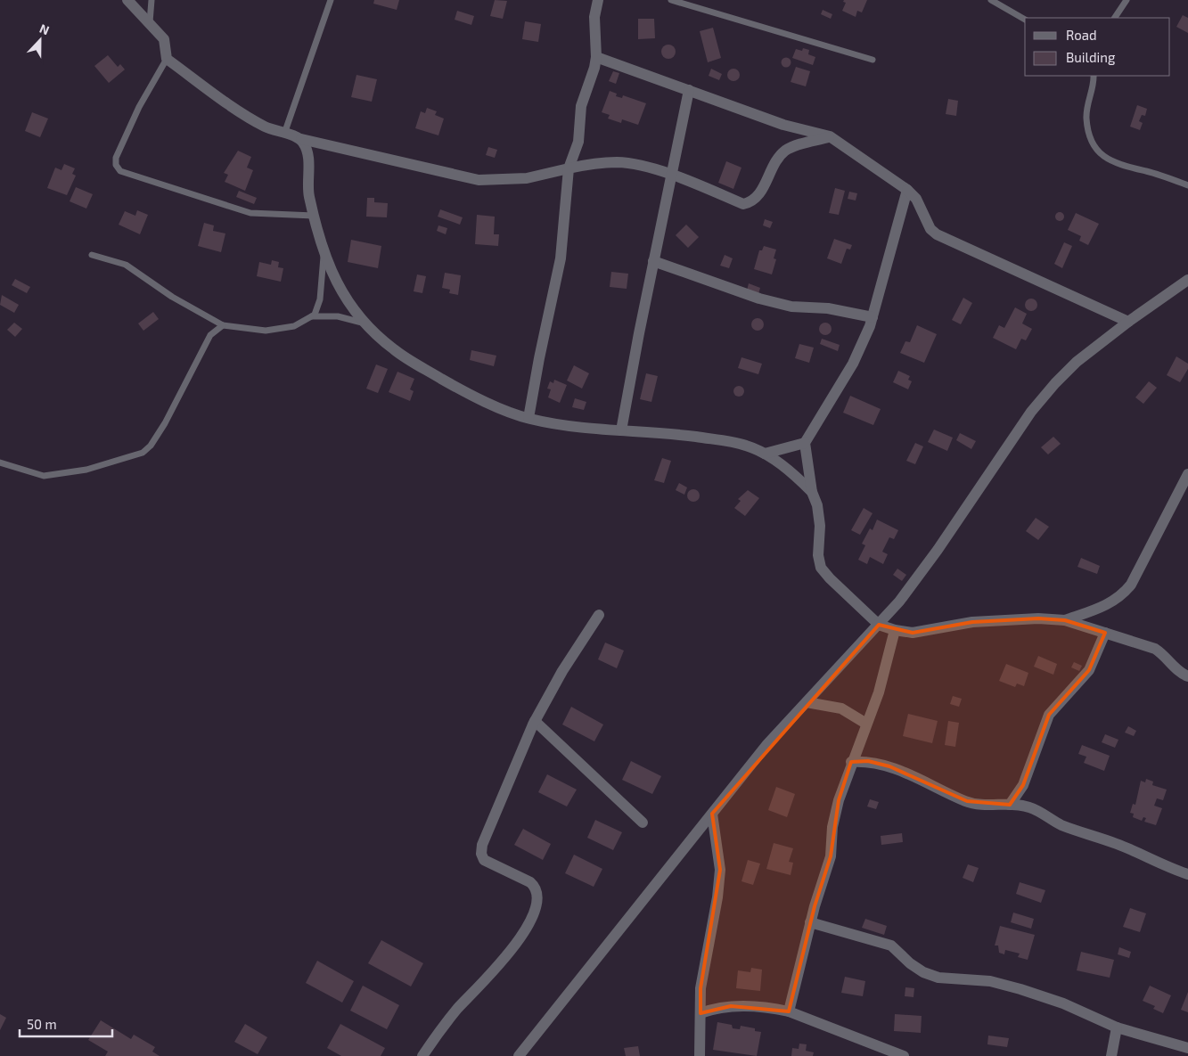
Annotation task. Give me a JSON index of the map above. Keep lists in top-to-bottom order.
{
  "legend": ["Road", "Building"],
  "scale_bar": "50 m",
  "north": "top"
}
